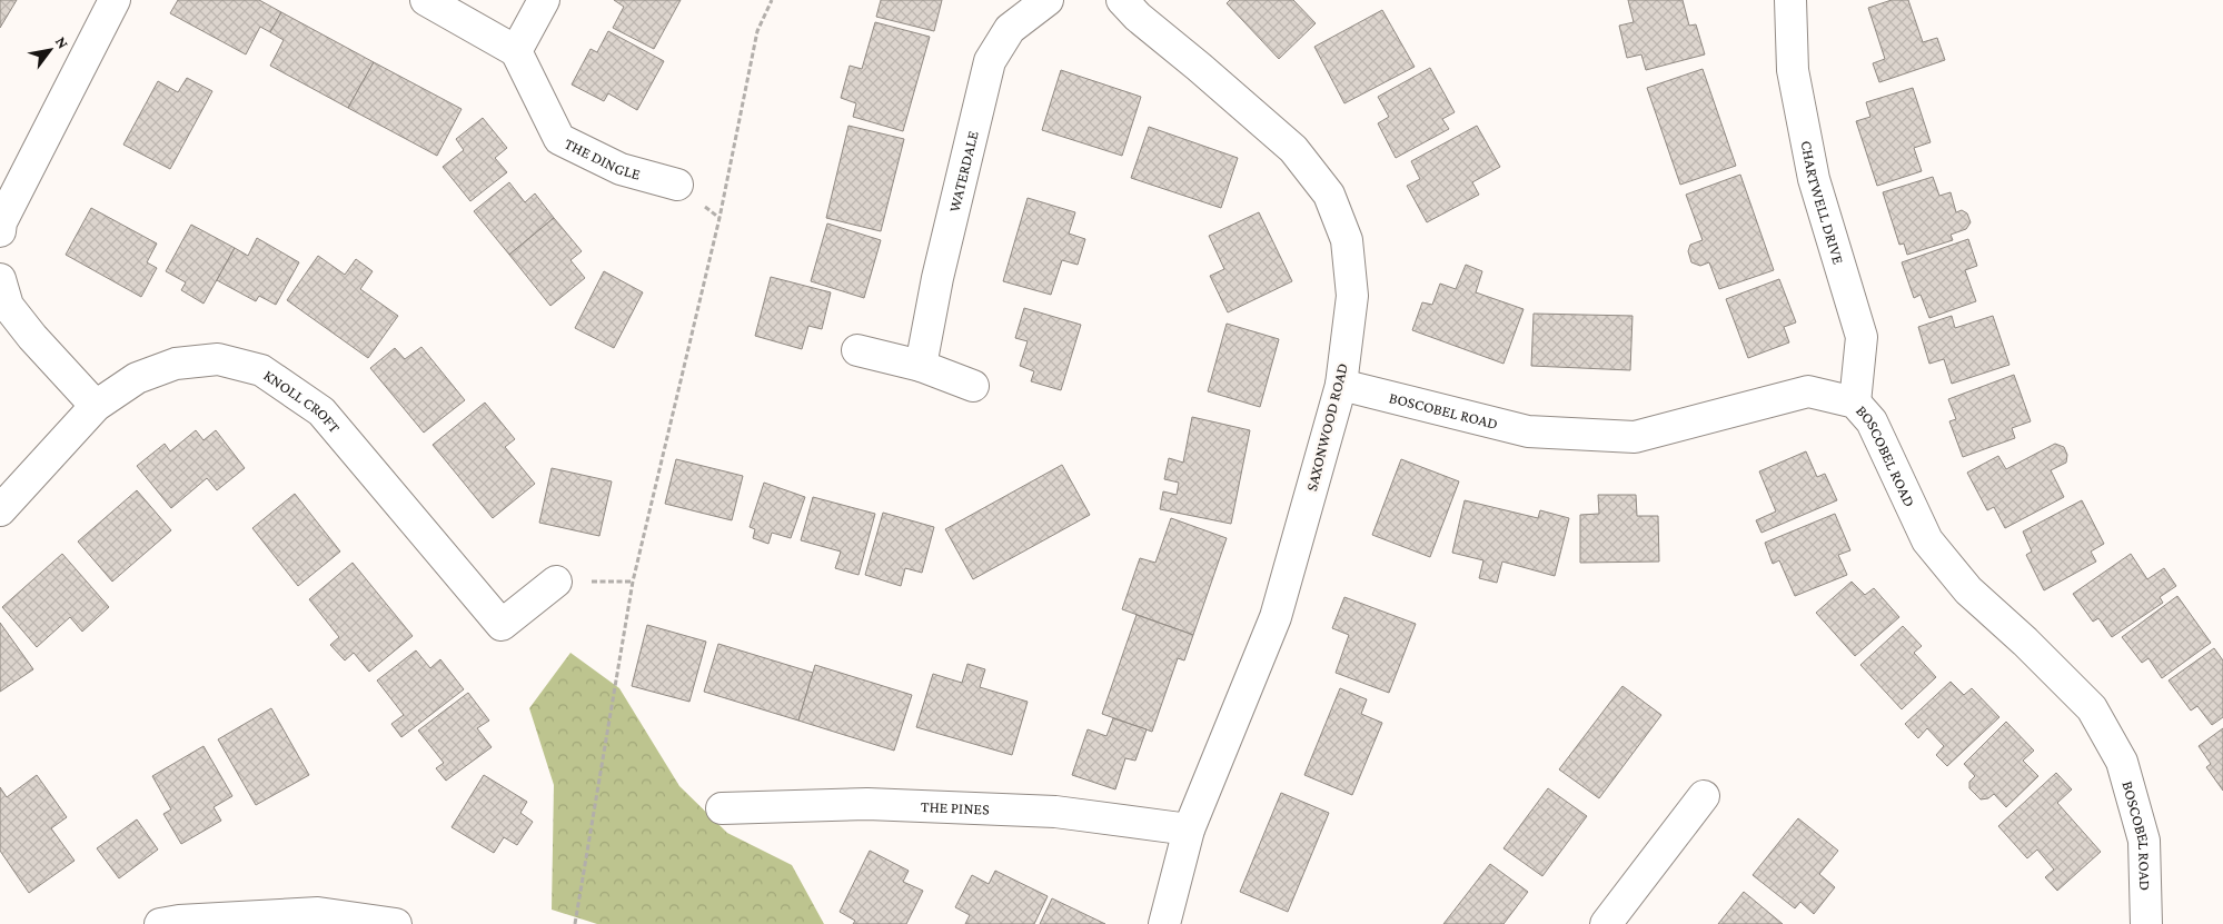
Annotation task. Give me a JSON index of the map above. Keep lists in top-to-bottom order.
{
  "streets": {
    "street": [
      "THE DINGLE",
      "WATERDALE",
      "CHARTWELL DRIVE",
      "KNOLL CROFT",
      "BOSCOBEL ROAD",
      "SAXONWOOD ROAD",
      "THE PINES"
    ]
  },
  "crossings": [
    ["CHARTWELL DRIVE", "BOSCOBEL ROAD"],
    ["BOSCOBEL ROAD", "SAXONWOOD ROAD"],
    ["SAXONWOOD ROAD", "THE PINES"]
  ],
  "north": "top right"
}
